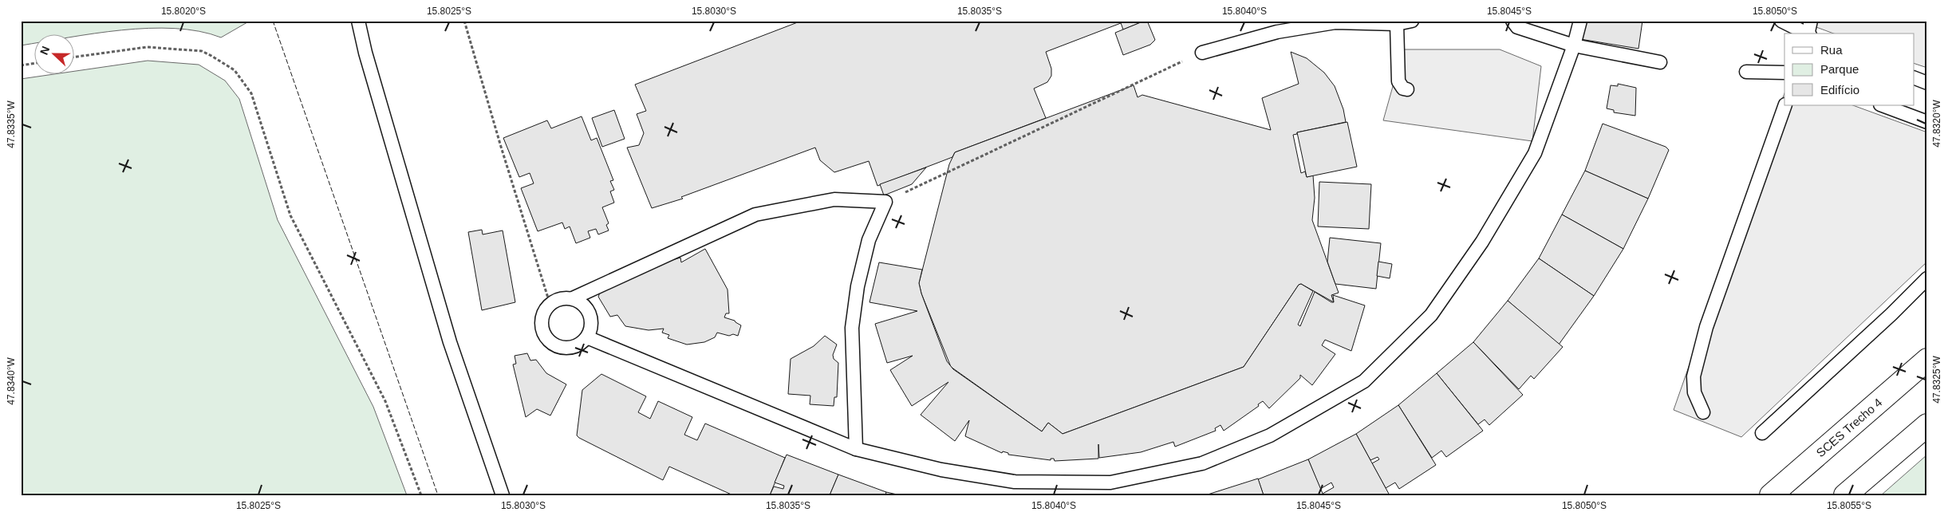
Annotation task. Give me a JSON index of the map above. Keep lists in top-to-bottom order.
{
  "streets": {
    "street": ["SCES Trecho 4"]
  },
  "legend": ["Rua", "Parque", "Edifício"],
  "north": "left",
  "coordinates": [
    "15.8020°S",
    "15.8025°S",
    "15.8030°S",
    "15.8035°S",
    "15.8040°S",
    "15.8045°S",
    "15.8050°S",
    "47.8320°W",
    "47.8335°W",
    "47.8325°W",
    "47.8340°W",
    "15.8055°S"
  ]
}
